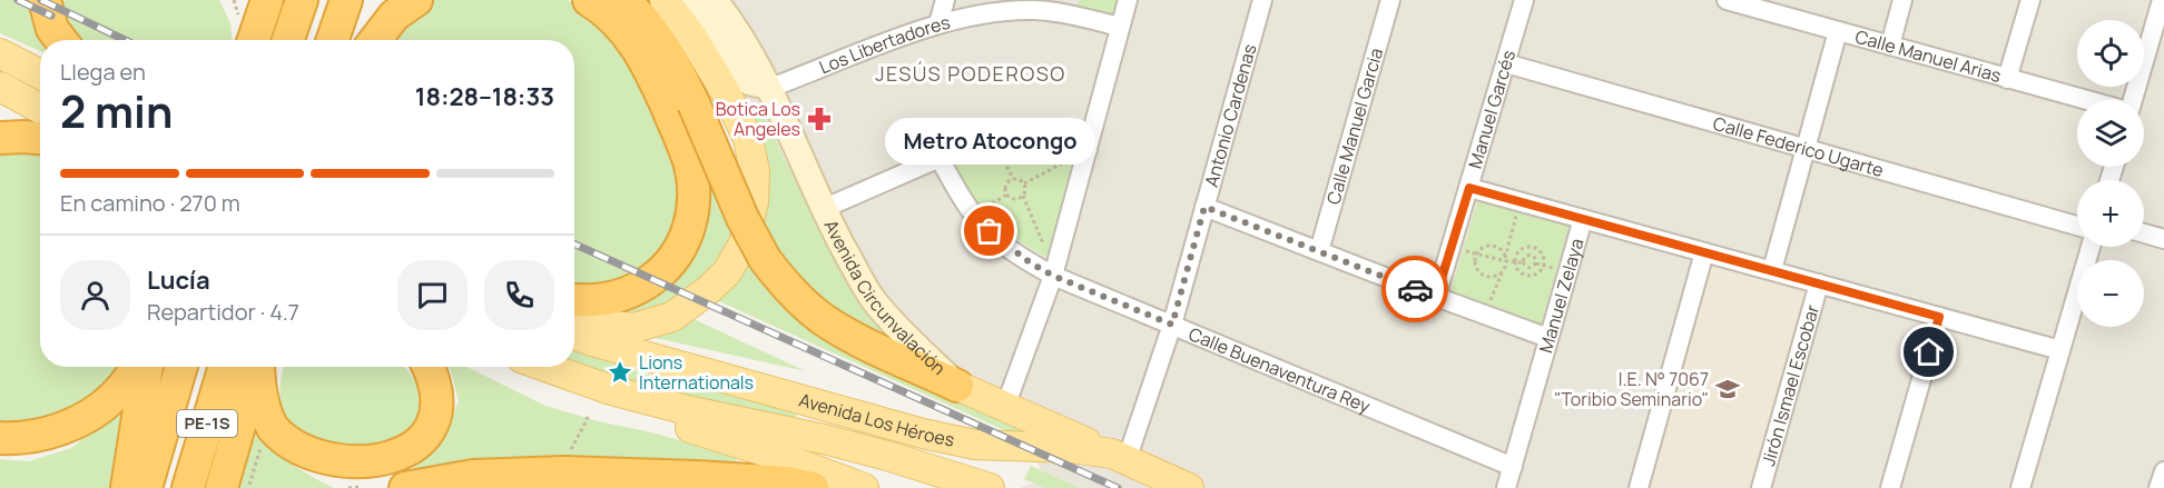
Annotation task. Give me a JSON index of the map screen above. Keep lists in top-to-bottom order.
{
  "streets": {
    "highway": ["PE-1S"],
    "main road": ["Avenida Circunvalación", "Avenida Los Héroes"],
    "street": [
      "Los Libertadores",
      "Calle Manuel Arias",
      "Manuel Garcés",
      "Antonio Cardenas",
      "Calle Manuel Garcia",
      "Calle Federico Ugarte",
      "Manuel Zelaya",
      "Calle Buenaventura Rey",
      "Jirón Ismael Escobar"
    ]
  },
  "crossings": [
    ["Los Libertadores", "Avenida Circunvalación"],
    ["Manuel Garcés", "Calle Federico Ugarte"],
    ["Antonio Cardenas", "Avenida Circunvalación"],
    ["Antonio Cardenas", "Calle Buenaventura Rey"],
    ["Antonio Cardenas", "Avenida Los Héroes"],
    ["Manuel Zelaya", "Calle Buenaventura Rey"],
    ["Avenida Circunvalación", "Avenida Los Héroes"]
  ],
  "districts": ["JESÚS PODEROSO"],
  "places": {
    "pharmacy": ["Botica Los Angeles"],
    "other": ["Metro Atocongo"],
    "place": ["Lions Internationals"],
    "school or university": ["I.E. N° 7067 \"Toribio Seminario\""]
  },
  "page": {
    "map_buttons": ["+", "−"],
    "heading": ["2 min", "Llega en", "18:28–18:33"],
    "panel": ["Lucía", "Repartidor · 4.7"],
    "bubble": "Metro Atocongo",
    "bar": "En camino · 270 m"
  }
}
